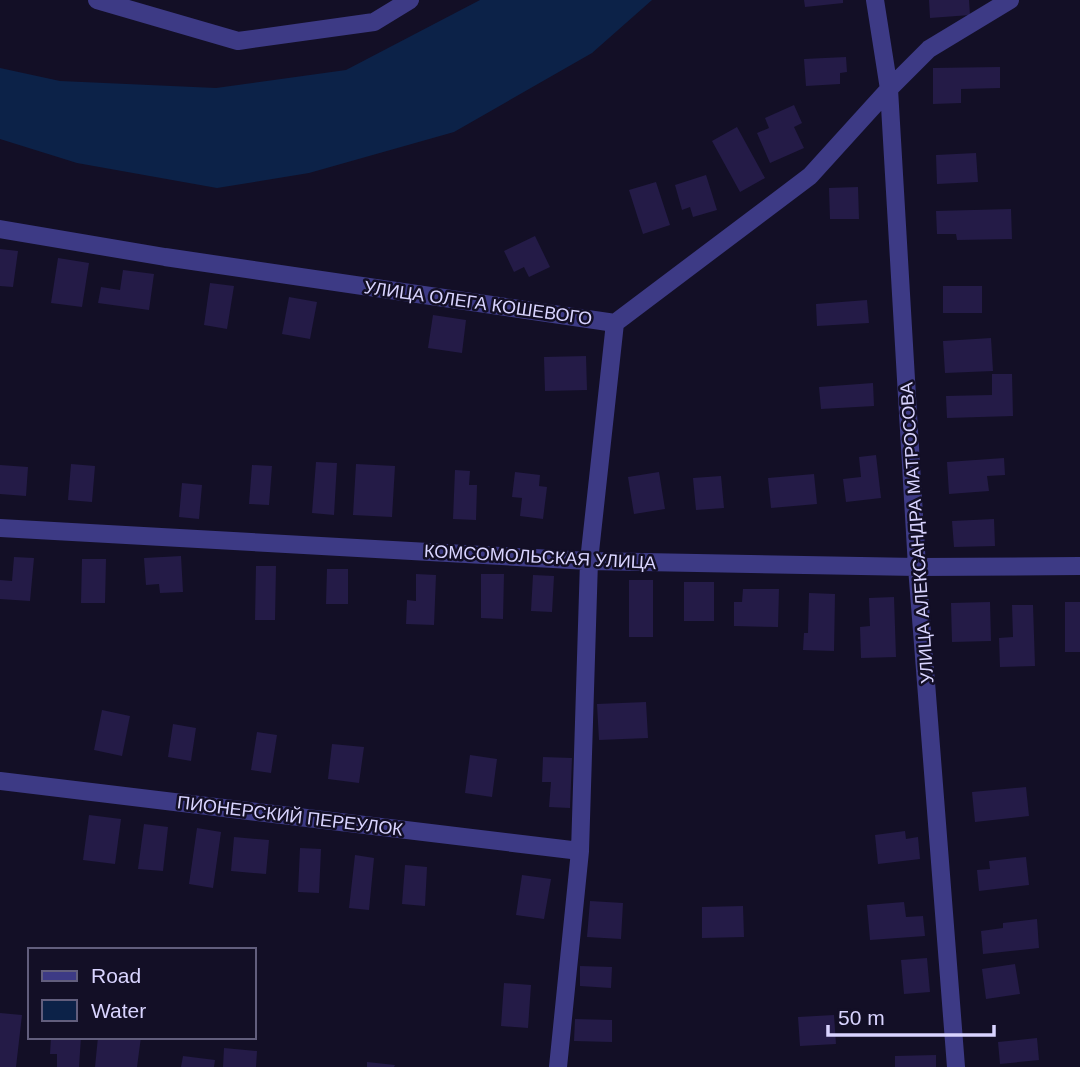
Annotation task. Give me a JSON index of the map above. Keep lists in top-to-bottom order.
{
  "streets": {
    "street": [
      "УЛИЦА ОЛЕГА КОШЕВОГО",
      "УЛИЦА АЛЕКСАНДРА МАТРОСОВА",
      "КОМСОМОЛЬСКАЯ УЛИЦА",
      "ПИОНЕРСКИЙ ПЕРЕУЛОК"
    ]
  },
  "crossings": [
    ["УЛИЦА ОЛЕГА КОШЕВОГО", "УЛИЦА АЛЕКСАНДРА МАТРОСОВА"],
    ["УЛИЦА АЛЕКСАНДРА МАТРОСОВА", "КОМСОМОЛЬСКАЯ УЛИЦА"]
  ],
  "legend": ["Road", "Water"],
  "scale_bar": "50 m"
}
